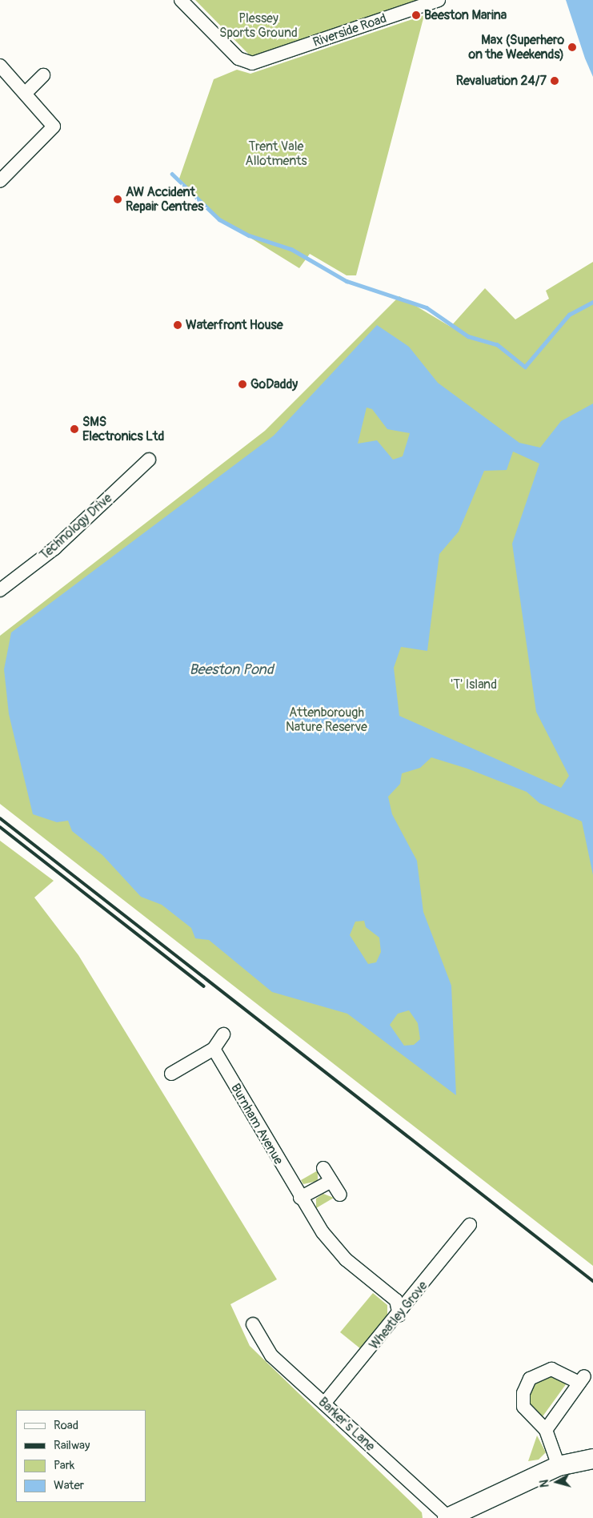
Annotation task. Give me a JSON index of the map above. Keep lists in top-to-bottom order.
{
  "streets": {
    "street": [
      "Riverside Road",
      "Technology Drive",
      "Burnham Avenue",
      "Wheatley Grove",
      "Barker's Lane"
    ]
  },
  "crossings": [
    ["Burnham Avenue", "Wheatley Grove"],
    ["Wheatley Grove", "Barker's Lane"]
  ],
  "water": ["Beeston Pond"],
  "parks": [
    "Plessey Sports Ground",
    "Trent Vale Allotments",
    "'T' Island",
    "Attenborough Nature Reserve"
  ],
  "places": [
    "Beeston Marina",
    "Max (Superhero on the Weekends)",
    "Revaluation 24/7",
    "AW Accident Repair Centres",
    "Waterfront House",
    "GoDaddy",
    "SMS Electronics Ltd"
  ],
  "legend": [
    "Road",
    "Railway",
    "Park",
    "Water"
  ],
  "north": "left"
}
